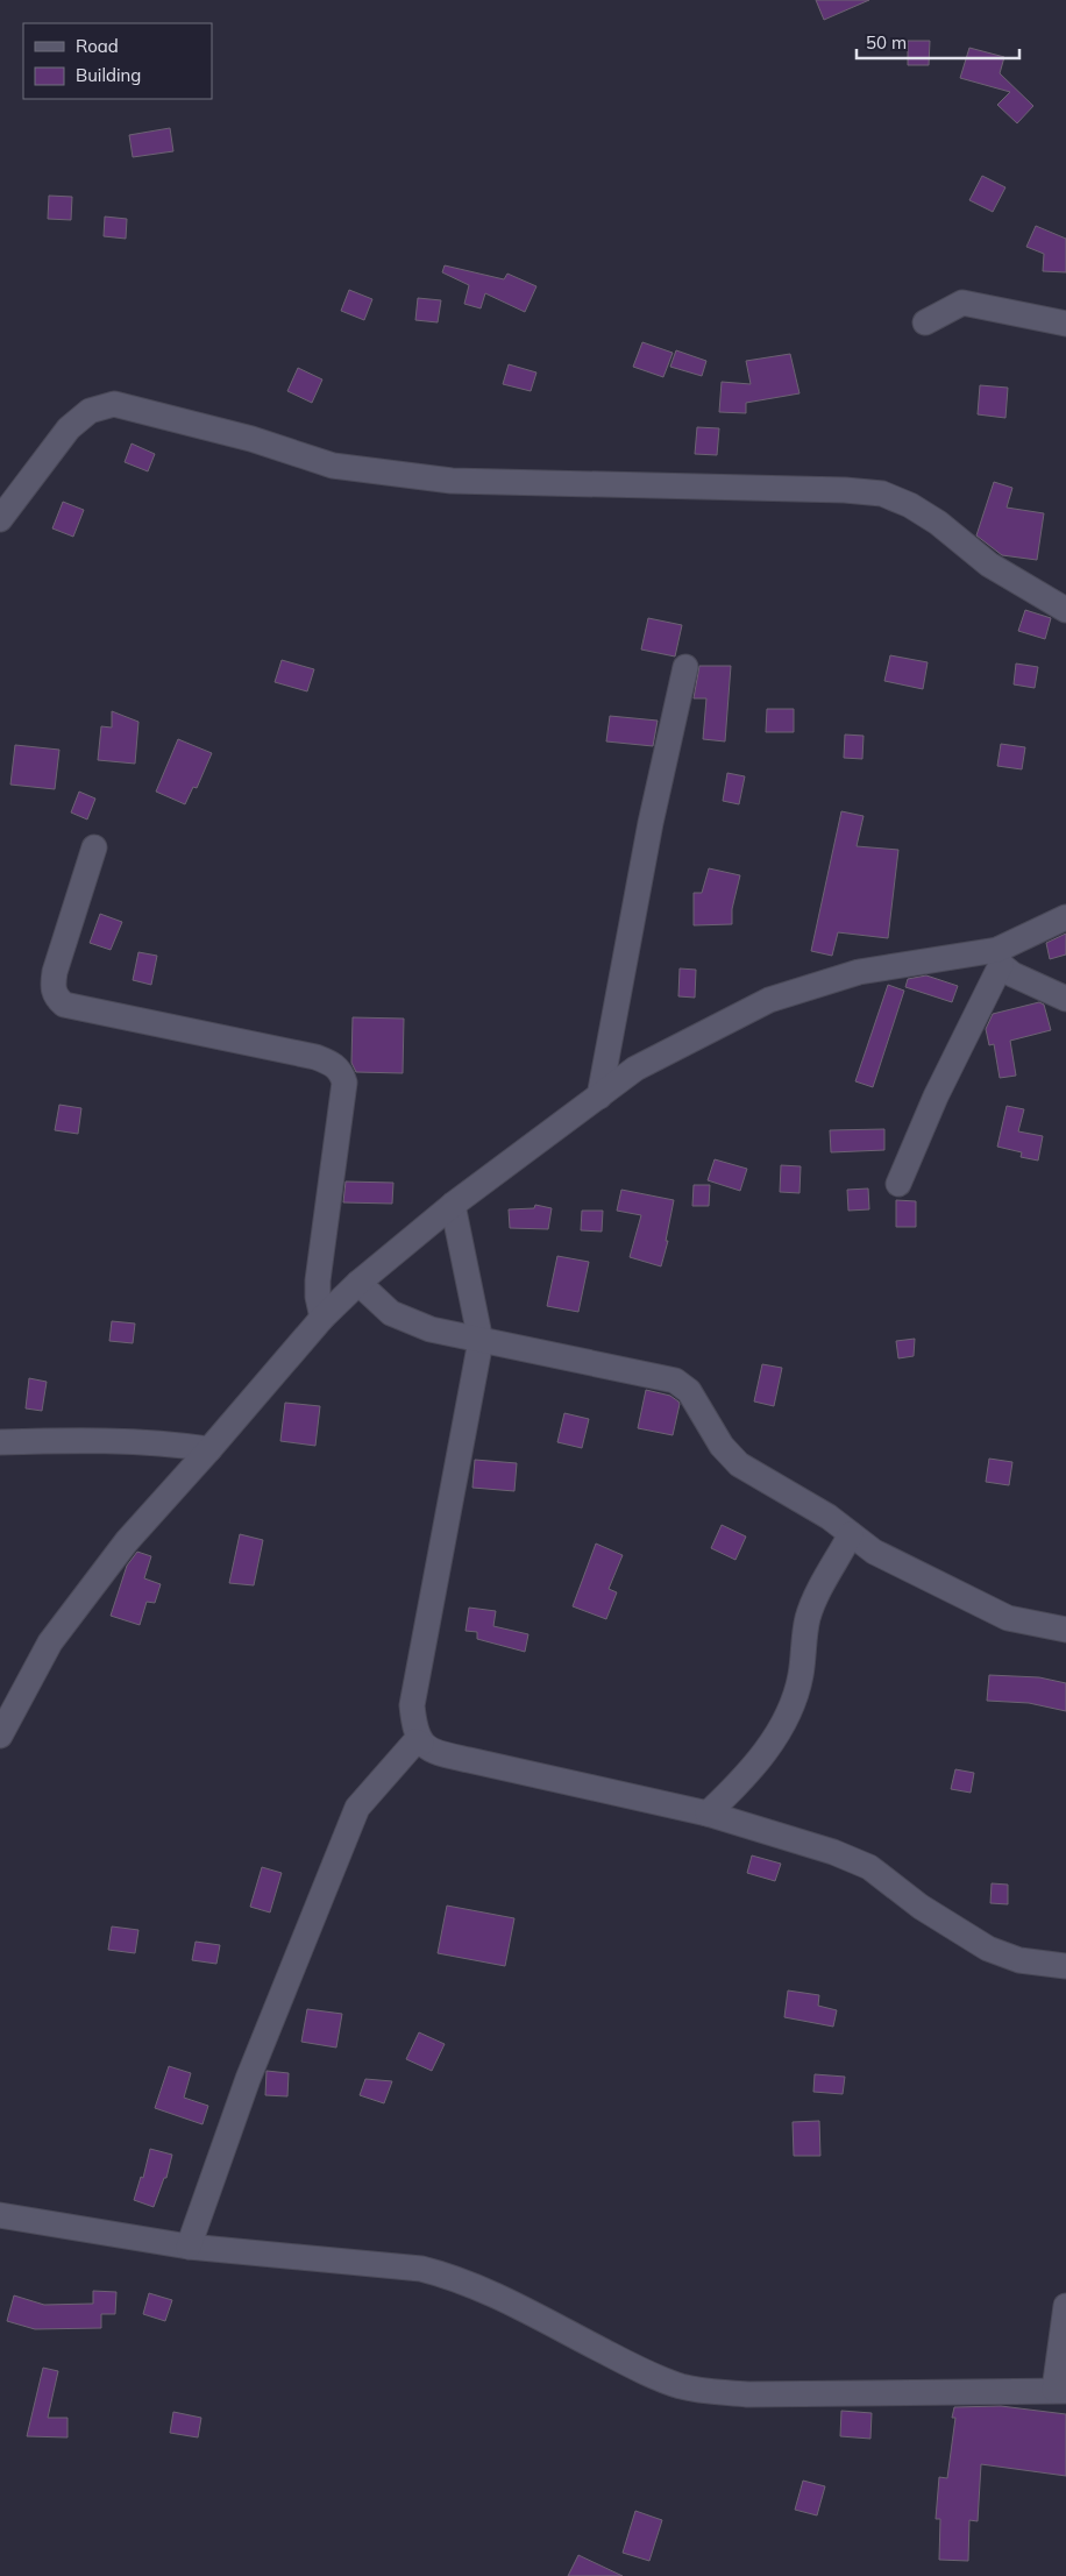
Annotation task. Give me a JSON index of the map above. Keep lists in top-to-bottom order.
{
  "legend": ["Road", "Building"],
  "scale_bar": "50 m"
}
